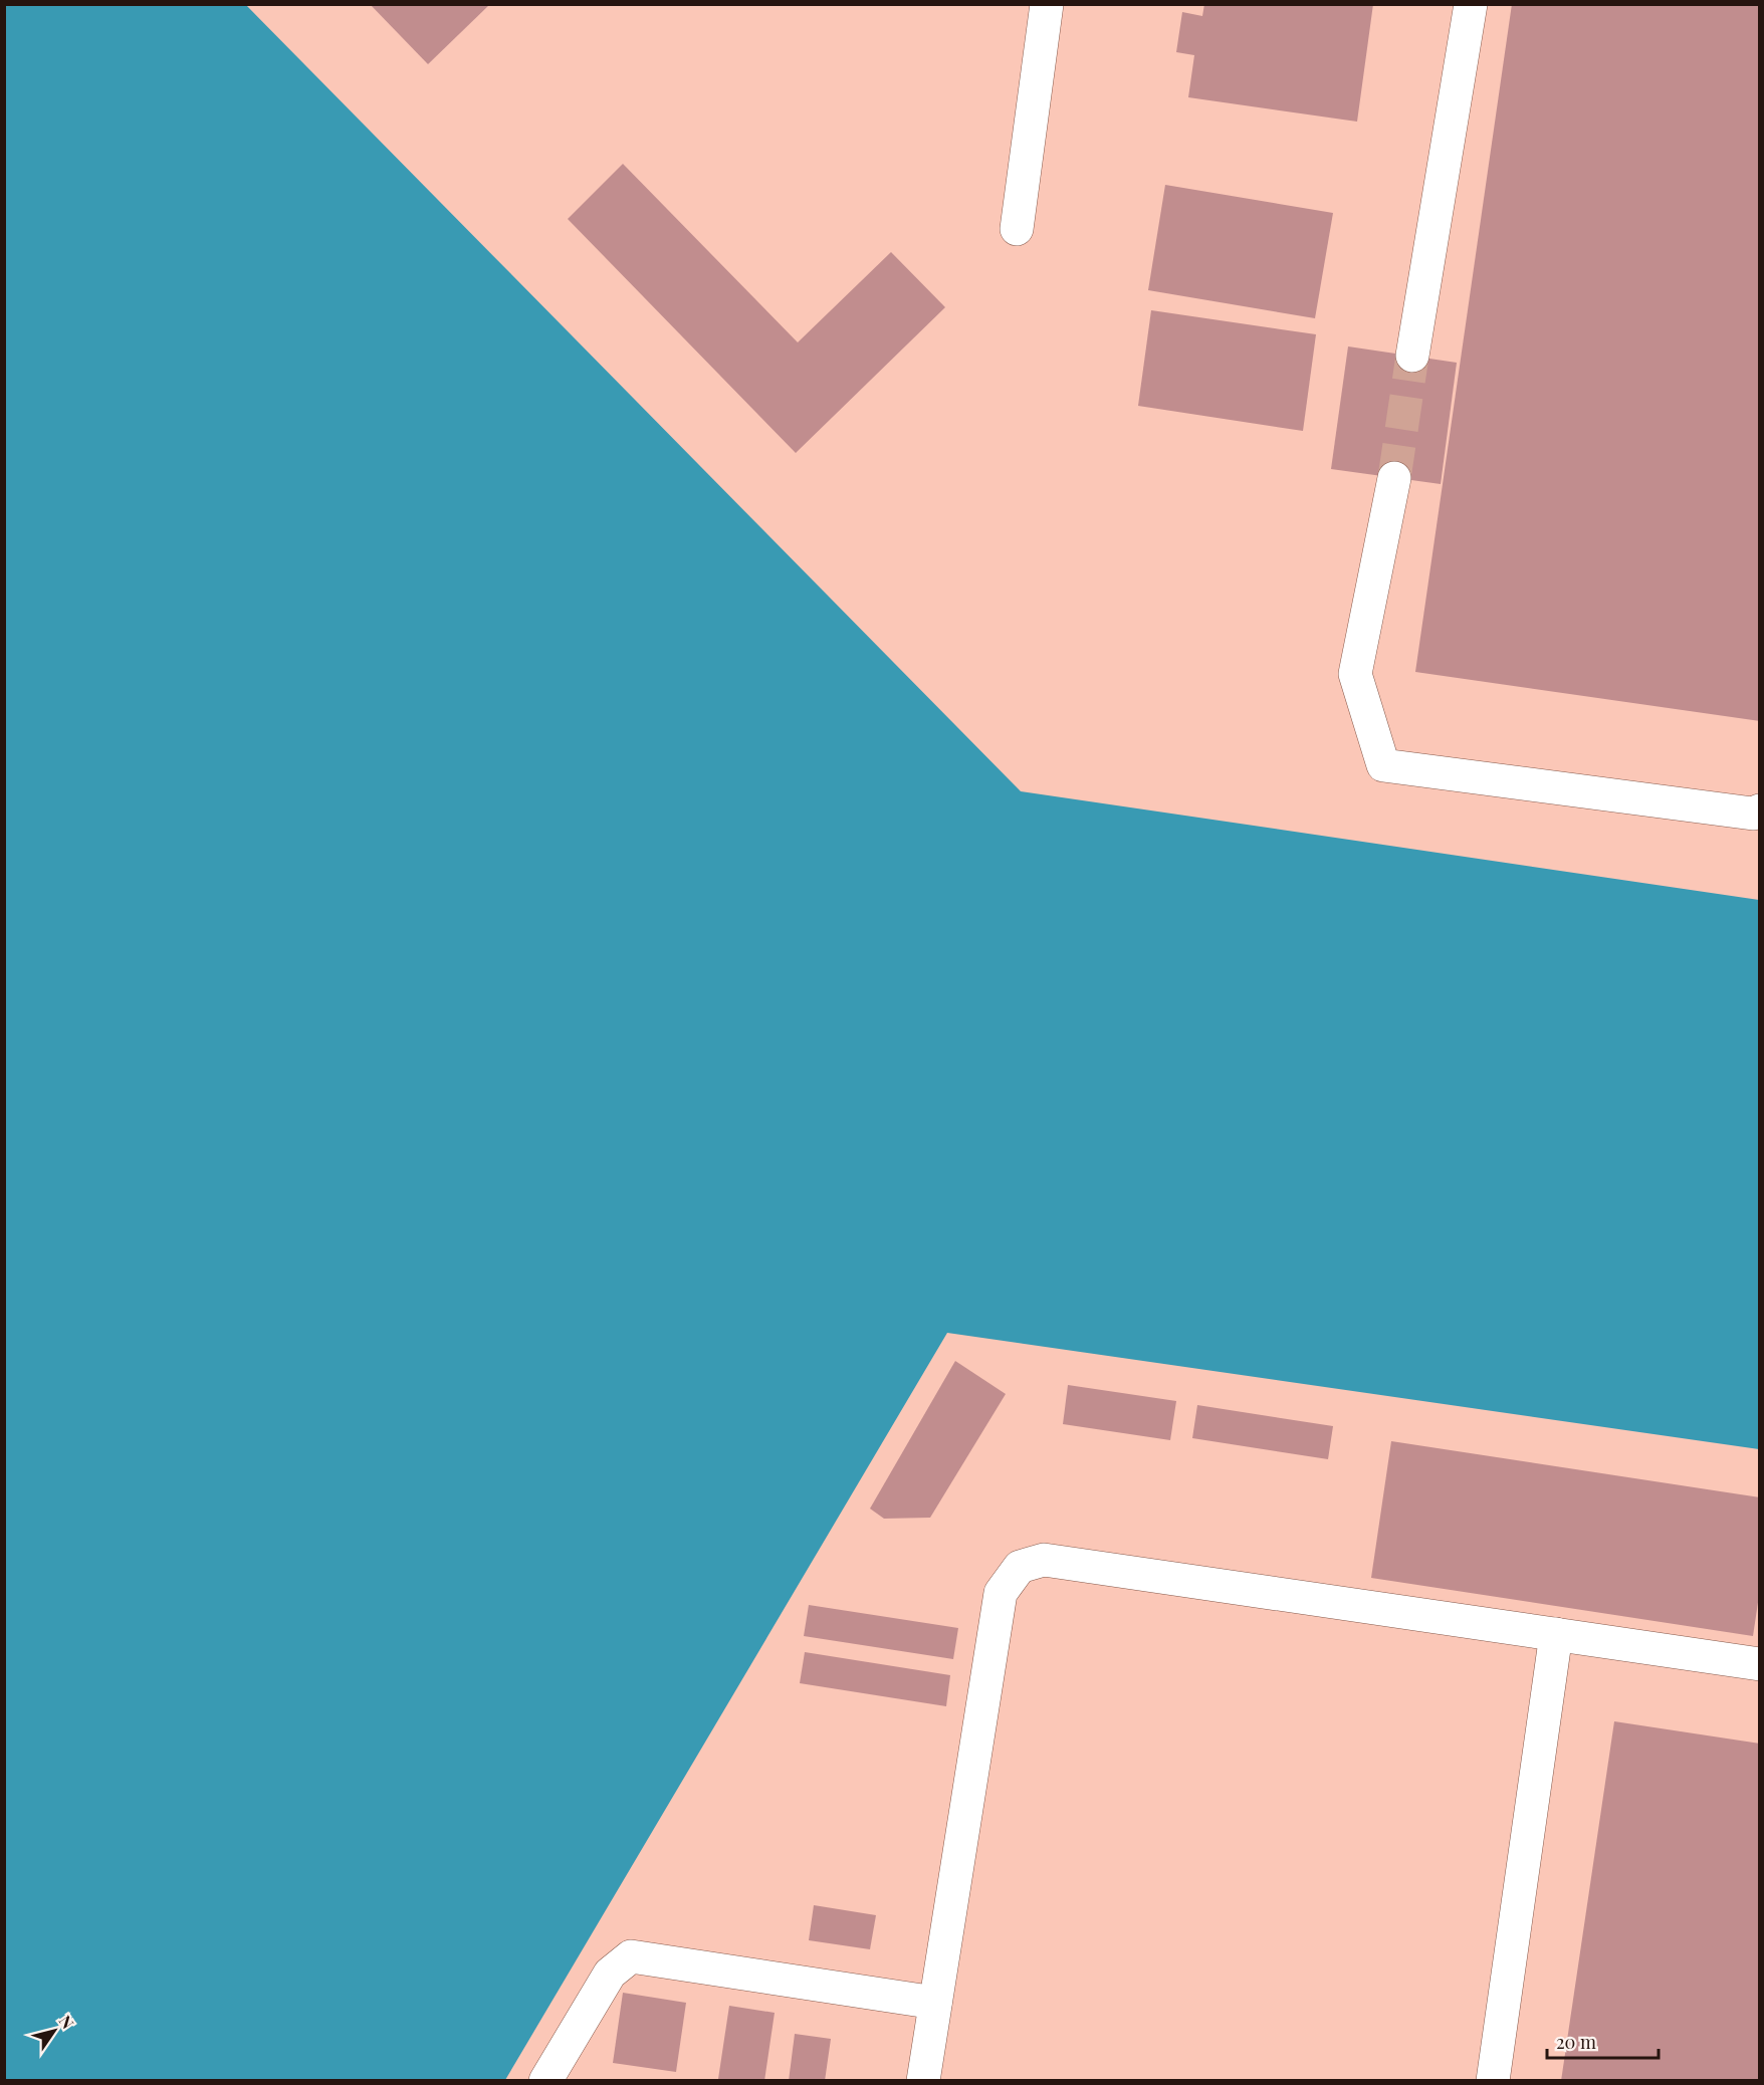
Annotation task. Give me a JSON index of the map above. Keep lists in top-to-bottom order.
{
  "scale_bar": "20 m",
  "north": "top right"
}
